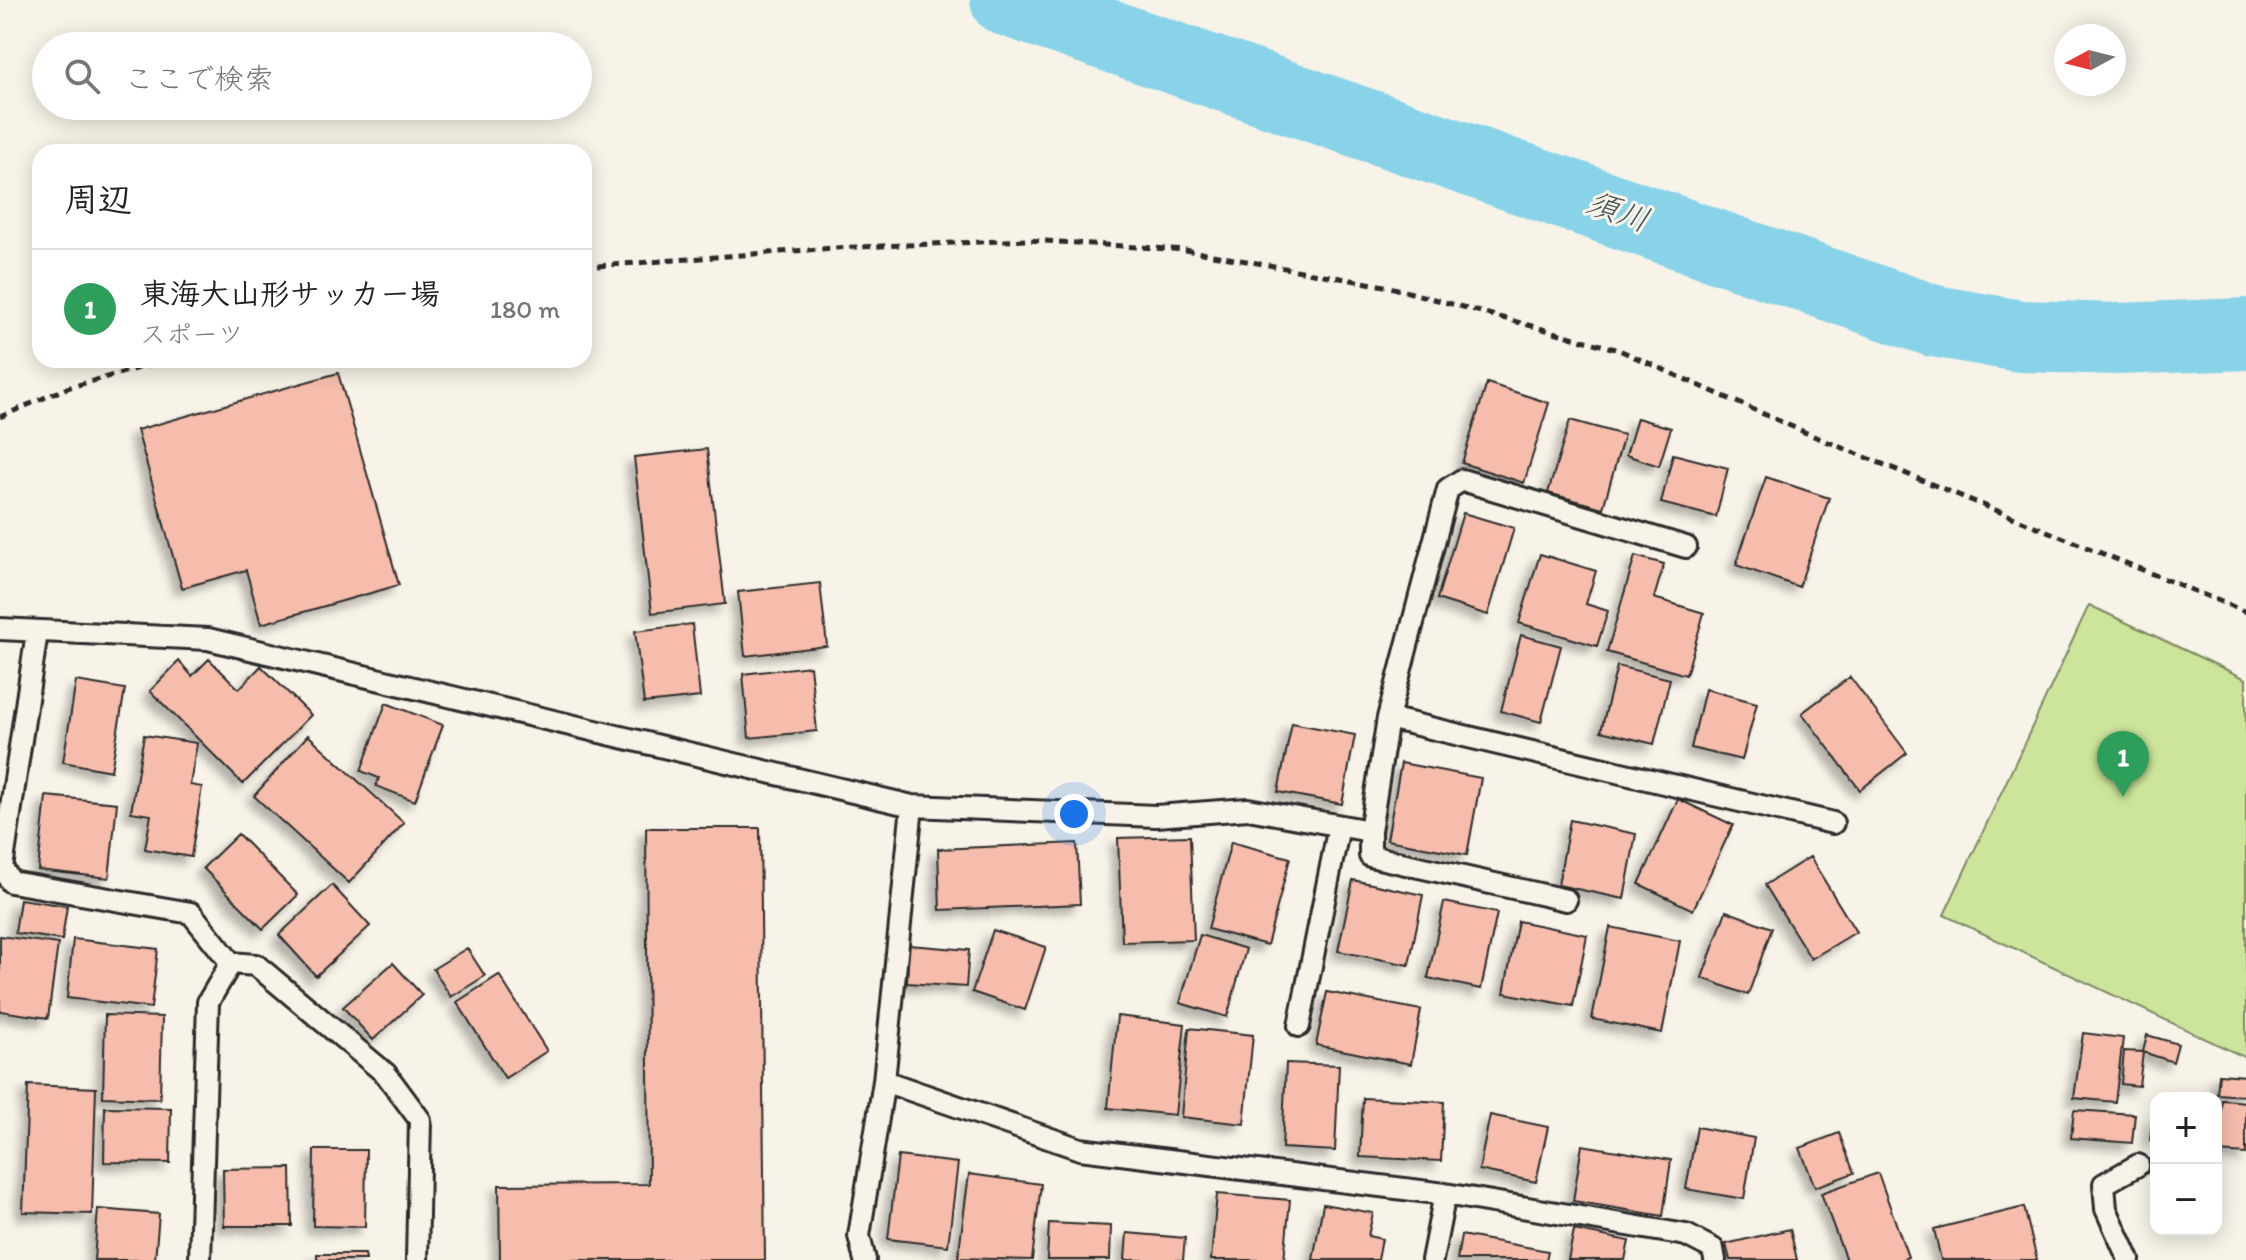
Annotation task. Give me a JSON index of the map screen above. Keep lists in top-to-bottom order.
{
  "water": ["須川"],
  "north": "left",
  "page": {
    "search": "ここで検索",
    "heading": "周辺",
    "list": [
      {
        "mark": "1",
        "name": "東海大山形サッカー場",
        "note": "スポーツ",
        "value": "180 m"
      }
    ],
    "pins": "1",
    "map_buttons": ["+", "−"]
  }
}
